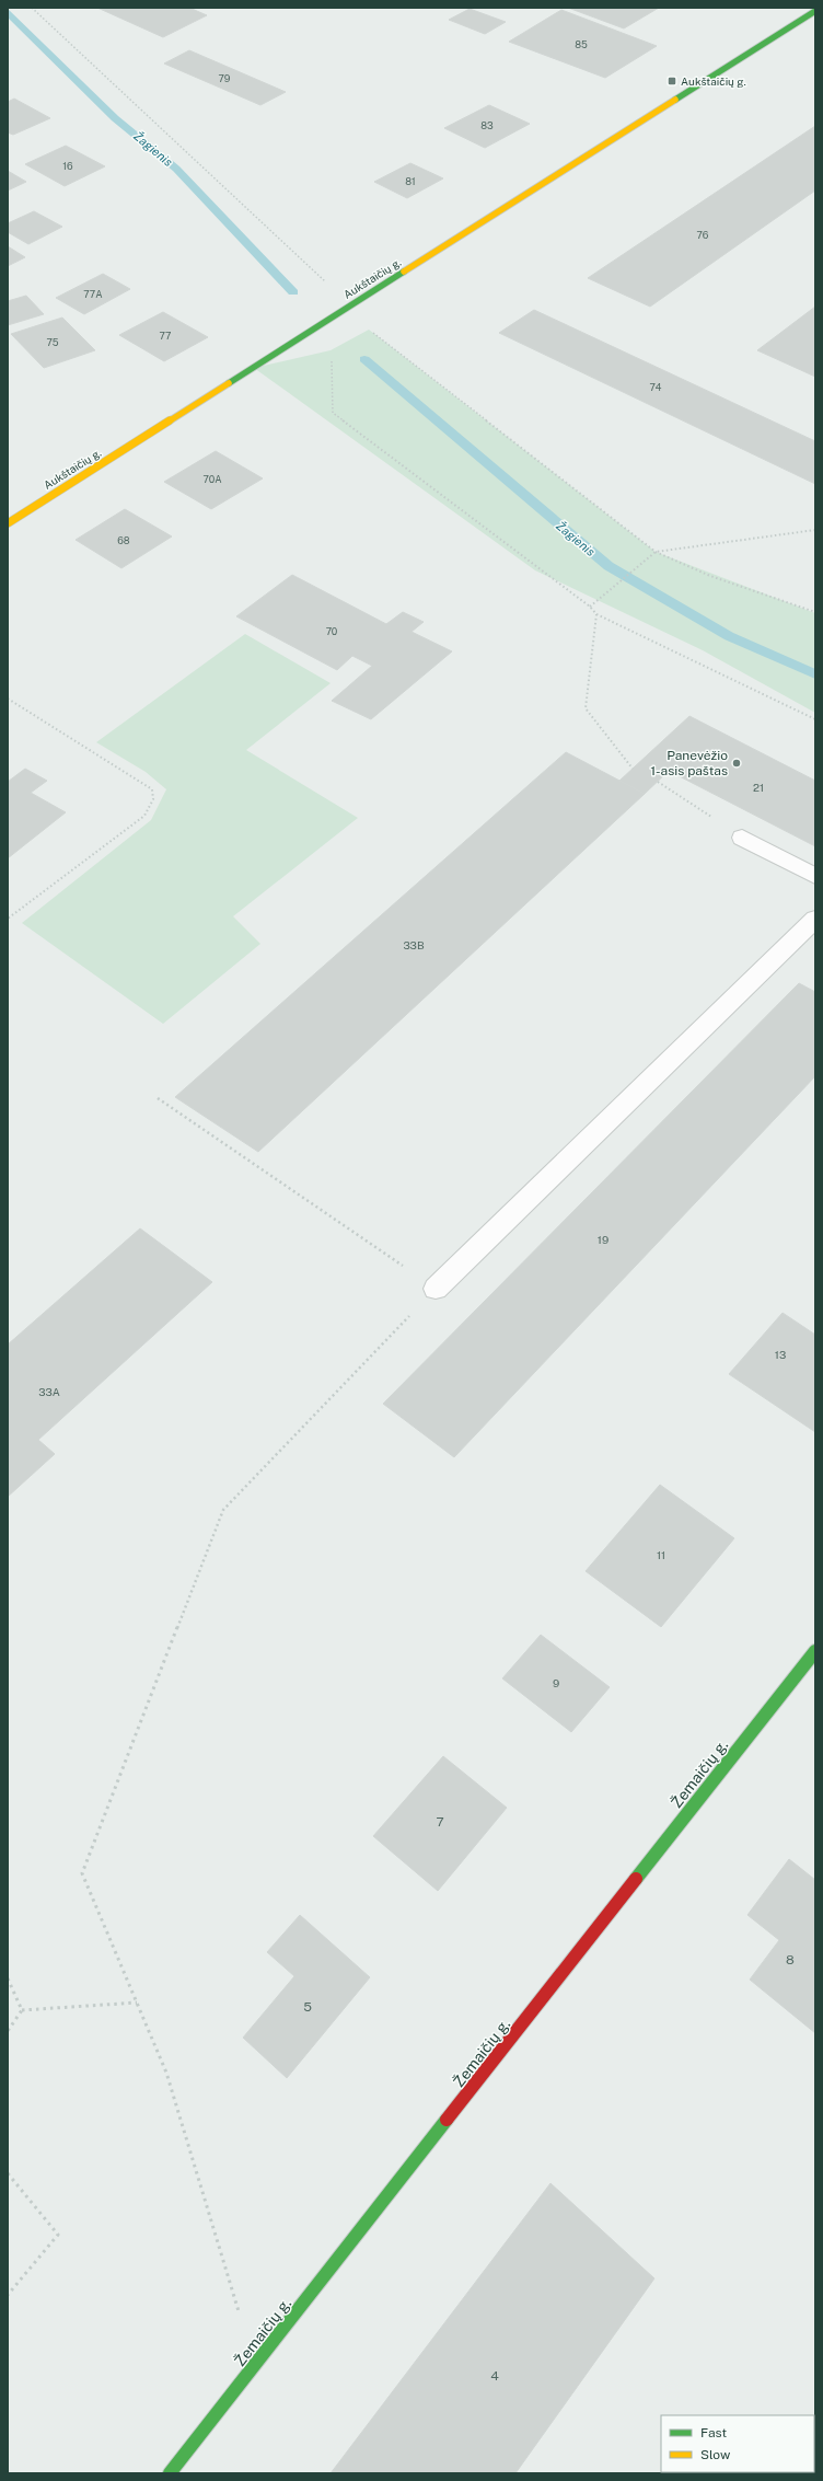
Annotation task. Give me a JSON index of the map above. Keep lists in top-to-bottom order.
{
  "streets": {
    "main road": ["Aukštaičių g.", "Žemaičių g."]
  },
  "water": ["Žagienis"],
  "places": {
    "transit": ["Aukštaičių g."],
    "other": ["Panevėžio 1-asis paštas"]
  },
  "house_numbers": [
    "85",
    "79",
    "83",
    "16",
    "81",
    "76",
    "77A",
    "77",
    "75",
    "74",
    "70A",
    "68",
    "70",
    "21",
    "33B",
    "19",
    "13",
    "33A",
    "11",
    "9",
    "7",
    "8",
    "5",
    "4"
  ],
  "legend": ["Fast", "Slow"]
}
